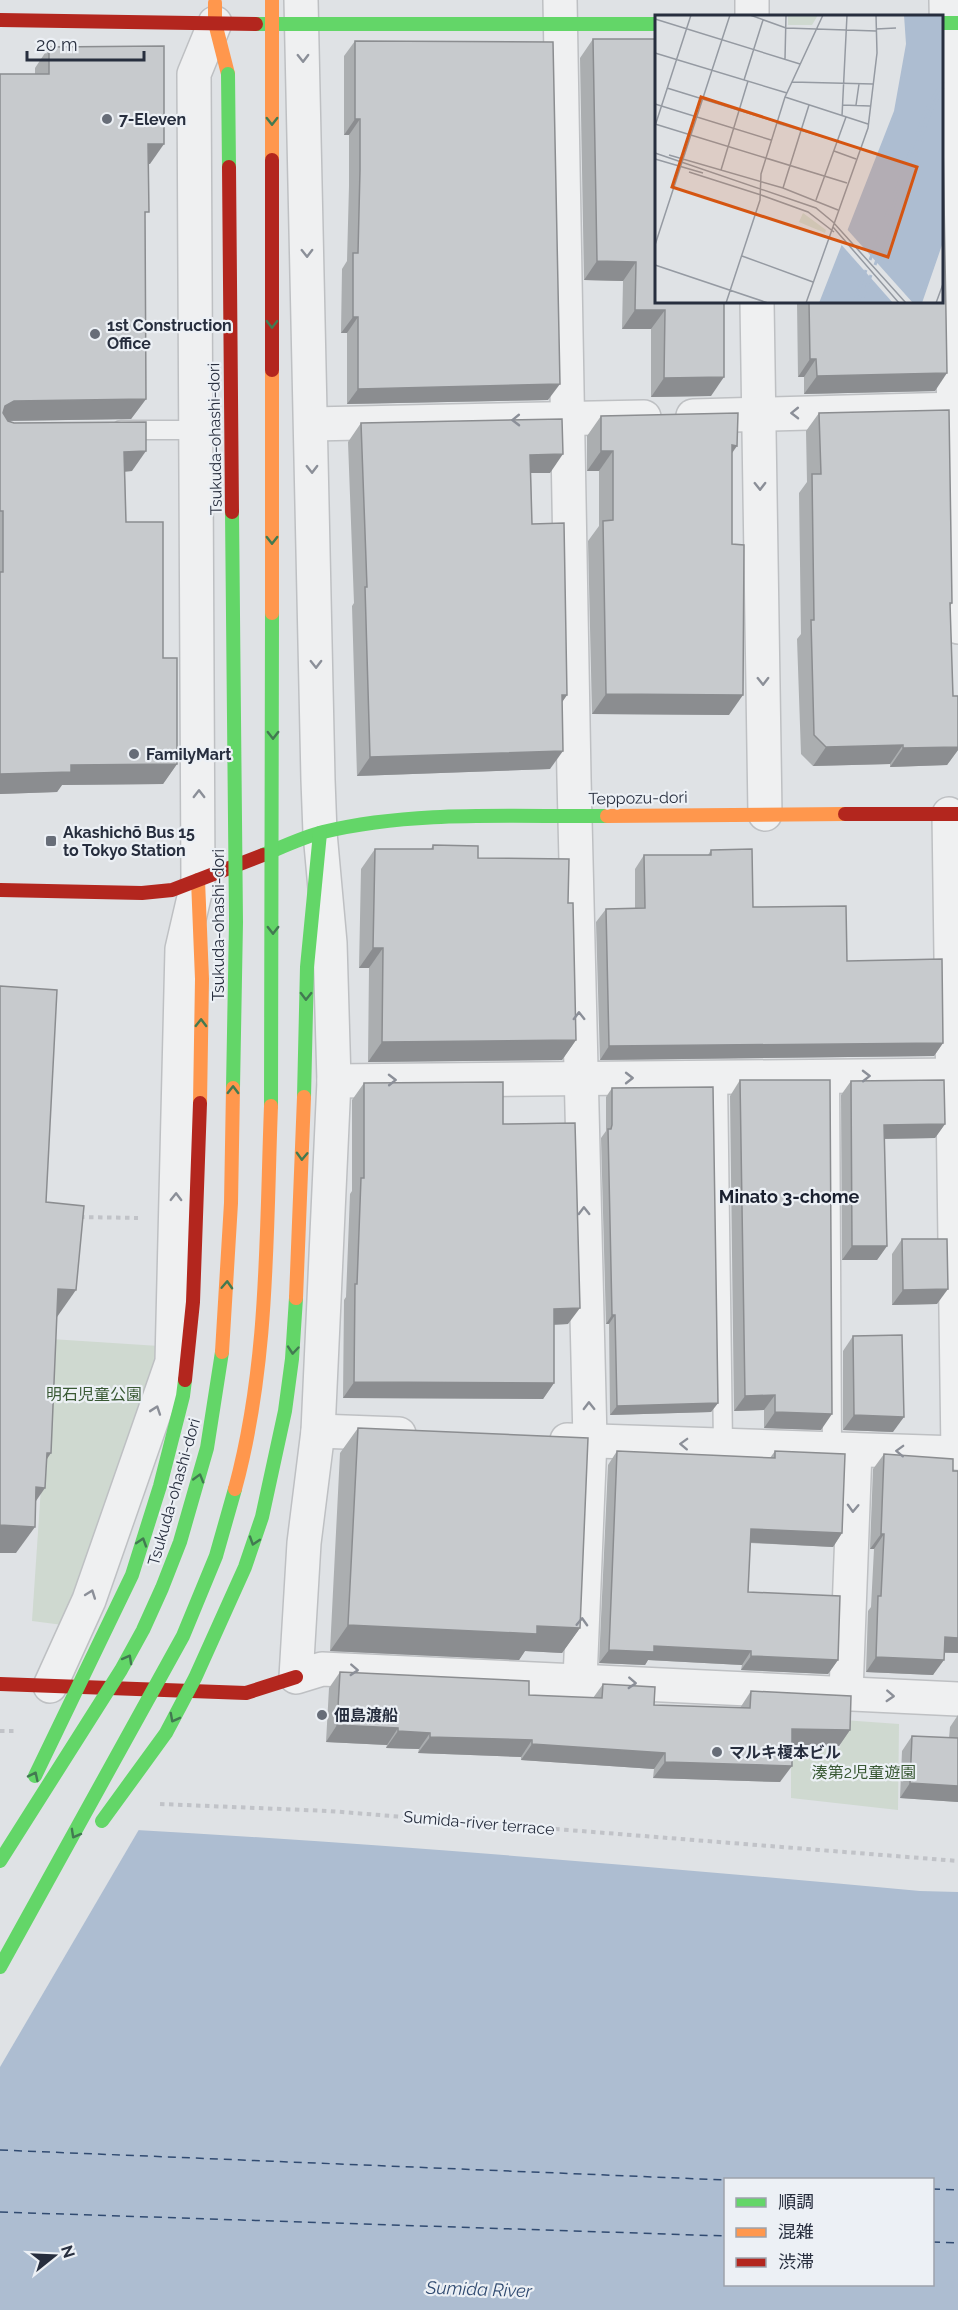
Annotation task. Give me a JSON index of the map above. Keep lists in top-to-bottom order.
{
  "streets": {
    "main road": ["Tsukuda-ohashi-dori", "Teppozu-dori"],
    "path": ["Sumida-river terrace"]
  },
  "districts": ["Minato 3-chome"],
  "water": ["Sumida River"],
  "parks": ["明石児童公園", "湊第2児童遊園"],
  "places": {
    "other": [
      "7-Eleven",
      "1st Construction Office",
      "FamilyMart",
      "佃島渡船",
      "マルキ榎本ビル"
    ],
    "transit": ["Akashichō Bus 15 to Tokyo Station"]
  },
  "legend": ["順調", "混雑", "渋滞"],
  "scale_bar": "20 m",
  "north": "right"
}
